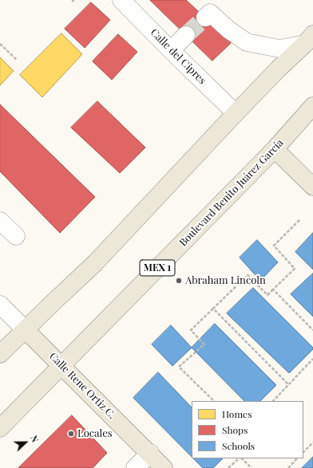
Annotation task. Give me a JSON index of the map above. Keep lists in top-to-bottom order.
{
  "streets": {
    "main road": ["Boulevard Benito Juárez García", "MEX 1", "Calle Rene Ortiz C."],
    "street": ["Calle del Cipres"]
  },
  "crossings": [
    ["Boulevard Benito Juárez García", "Calle Rene Ortiz C."]
  ],
  "places": ["Abraham Lincoln", "Locales"],
  "legend": ["Homes", "Shops", "Schools"],
  "north": "right"
}
